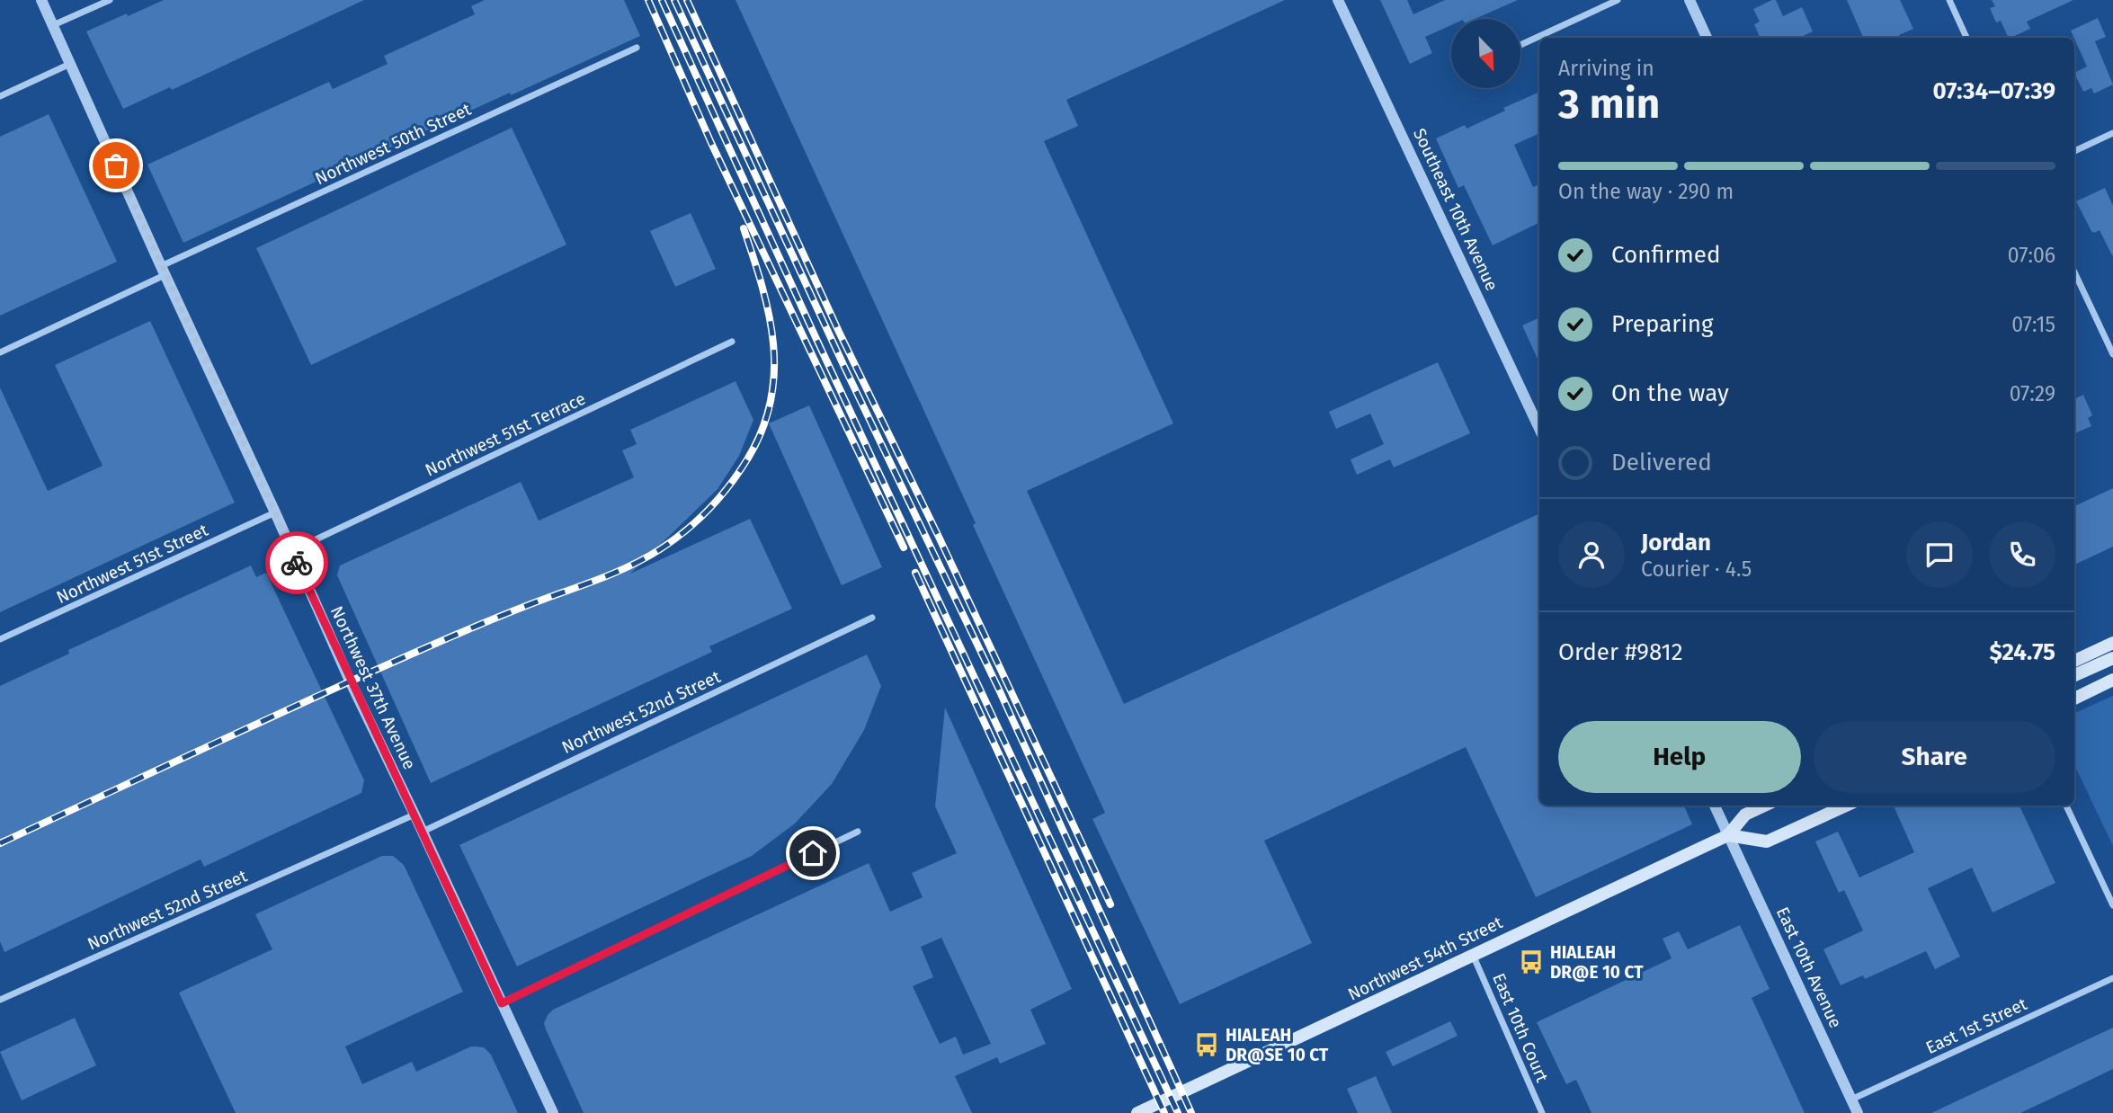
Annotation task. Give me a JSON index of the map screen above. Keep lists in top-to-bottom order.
{
  "streets": {
    "main road": ["Northwest 54th Street"],
    "street": [
      "Northwest 50th Street",
      "Southeast 10th Avenue",
      "Northwest 51st Terrace",
      "Northwest 51st Street",
      "Northwest 37th Avenue",
      "Northwest 52nd Street",
      "East 10th Avenue",
      "East 1st Street",
      "East 10th Court"
    ]
  },
  "crossings": [
    ["Northwest 50th Street", "Northwest 37th Avenue"],
    ["Northwest 51st Terrace", "Northwest 37th Avenue"],
    ["Northwest 51st Street", "Northwest 37th Avenue"],
    ["Northwest 37th Avenue", "Northwest 52nd Street"],
    ["Northwest 54th Street", "East 10th Avenue"],
    ["Northwest 54th Street", "East 10th Court"],
    ["East 10th Avenue", "East 1st Street"]
  ],
  "places": {
    "bus stop": ["HIALEAH DR@E 10 CT", "HIALEAH DR@SE 10 CT"]
  },
  "north": "bottom right",
  "page": {
    "heading": ["3 min", "Arriving in", "07:34–07:39"],
    "panel": [
      "Jordan",
      "Courier · 4.5",
      "Order #9812",
      "$24.75"
    ],
    "bar": "On the way · 290 m",
    "list": [
      ["Confirmed", "07:06"],
      ["Preparing", "07:15"],
      ["On the way", "07:29"],
      "Delivered"
    ],
    "buttons": ["Help", "Share"]
  }
}
